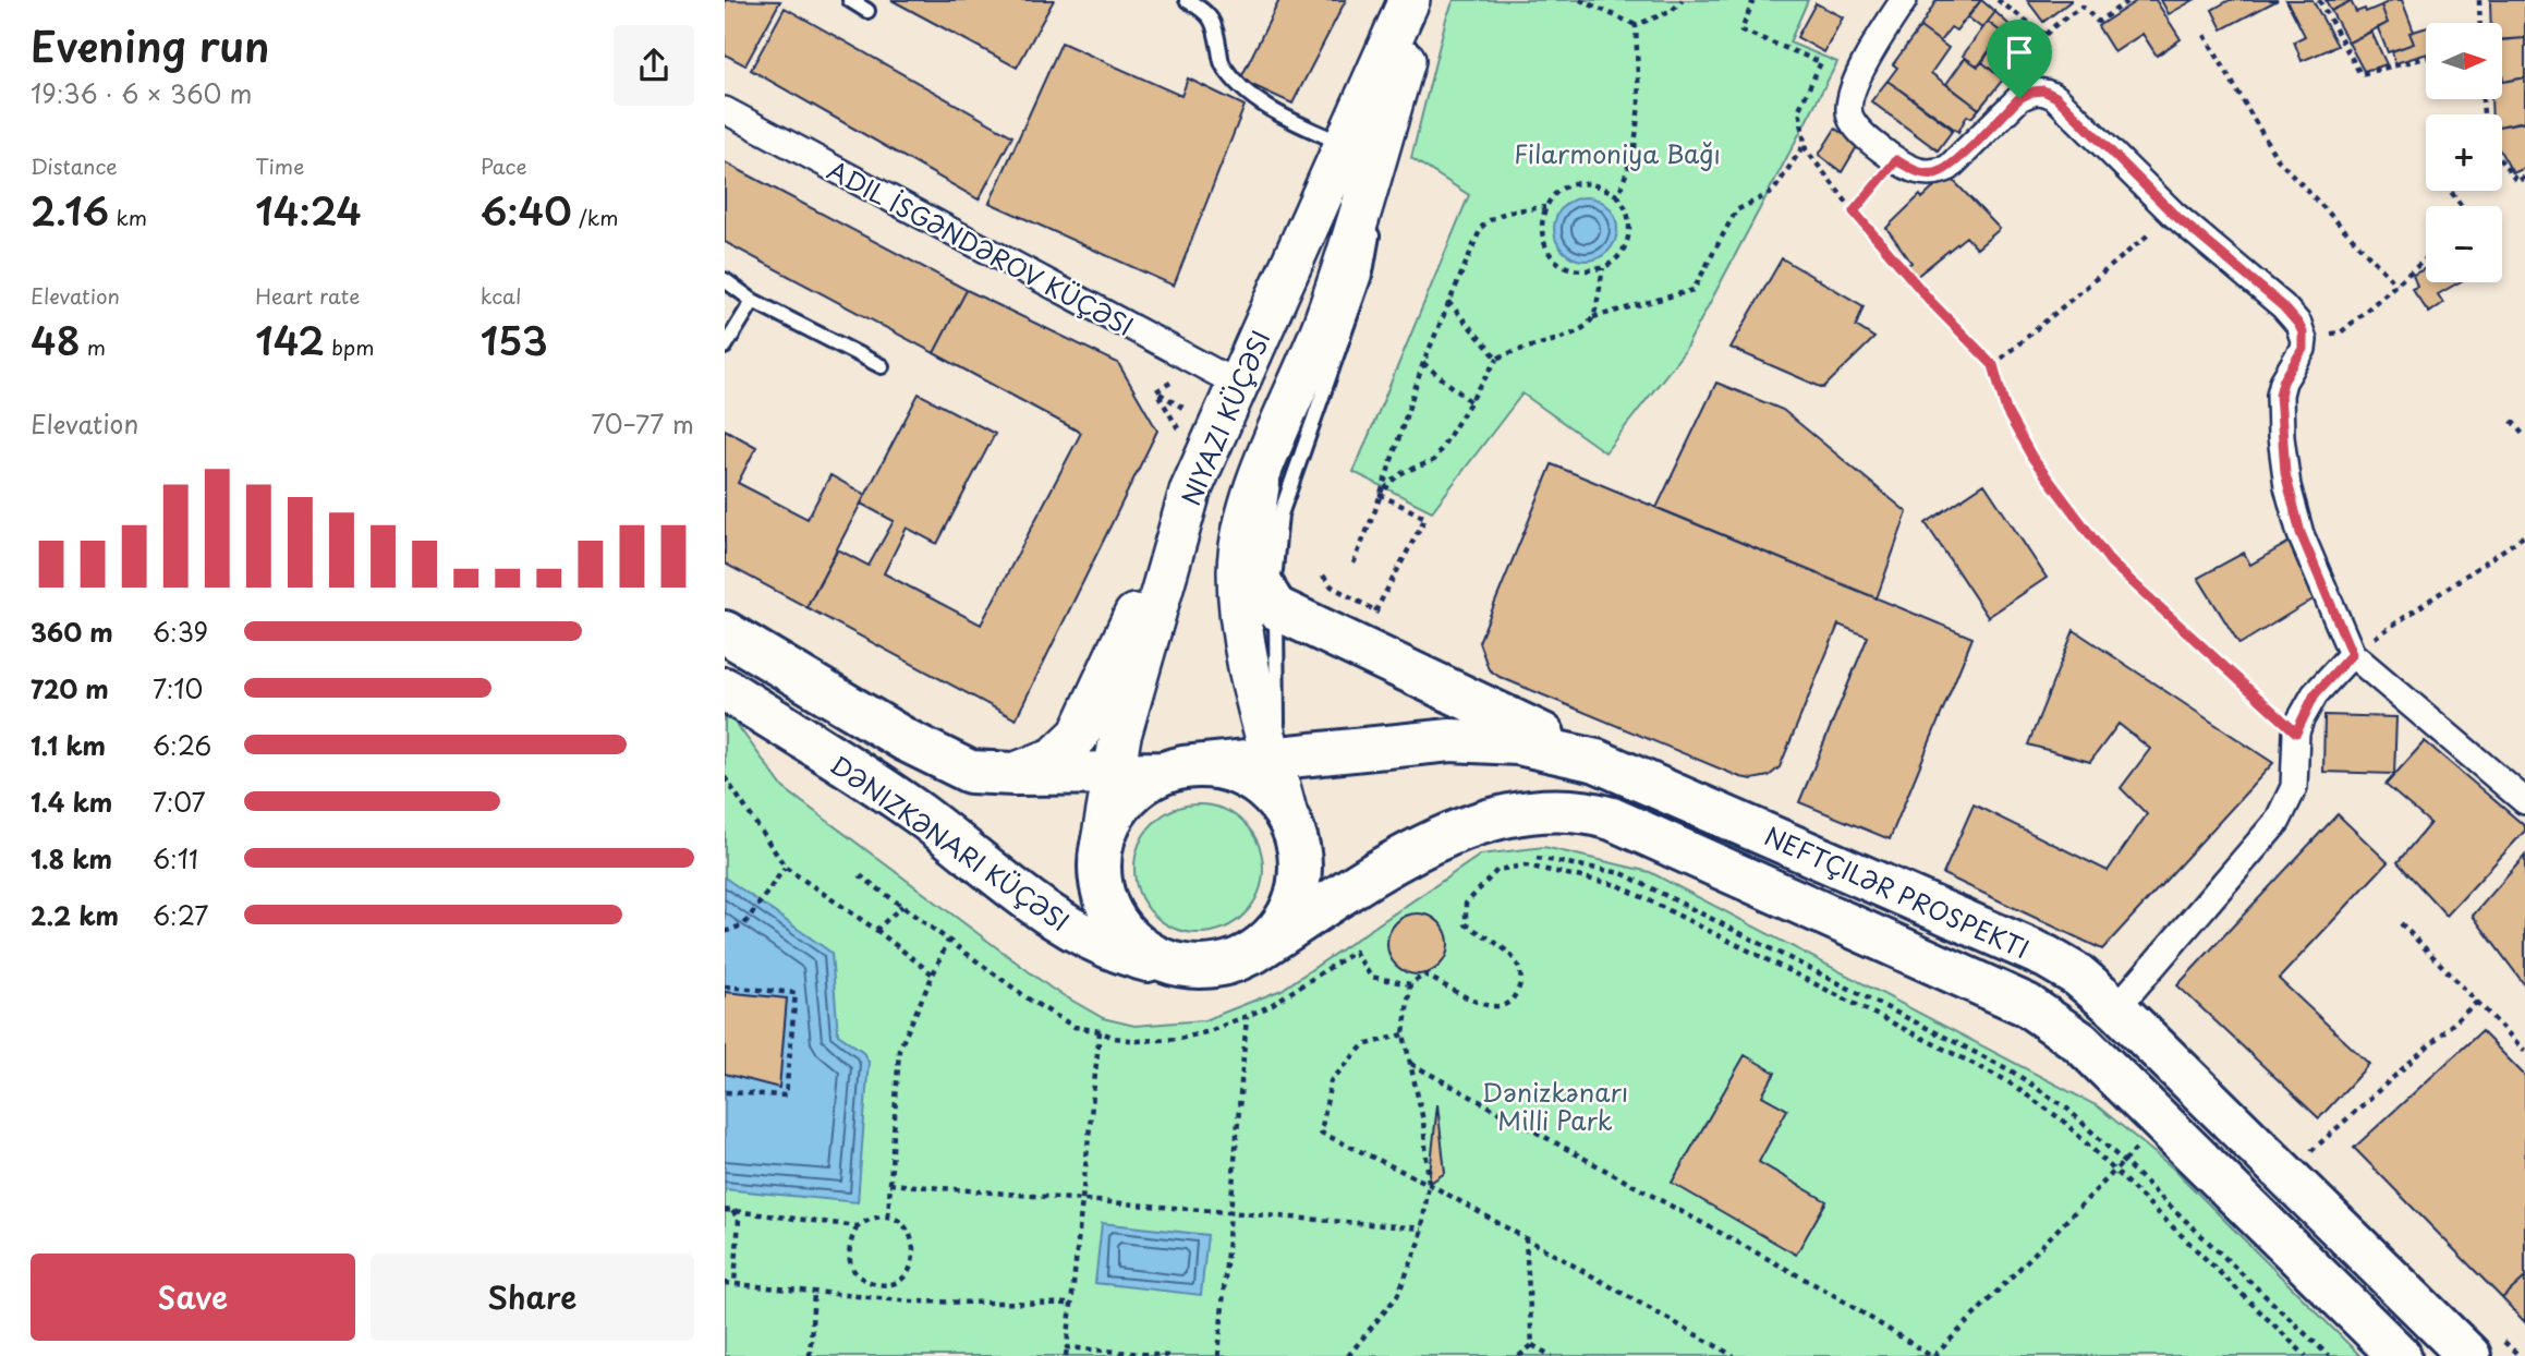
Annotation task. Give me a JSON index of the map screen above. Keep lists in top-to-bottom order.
{
  "streets": {
    "highway": ["NEFTÇILƏR PROSPEKTI"],
    "main road": ["NIYAZI KÜÇƏSI"],
    "street": ["ADIL İSGƏNDƏROV KÜÇƏSI"]
  },
  "crossings": [
    ["ADIL İSGƏNDƏROV KÜÇƏSI", "NIYAZI KÜÇƏSI"],
    ["NIYAZI KÜÇƏSI", "NEFTÇILƏR PROSPEKTI"]
  ],
  "parks": ["Filarmoniya Bağı", "Dənizkənarı Milli Park"],
  "north": "right",
  "page": {
    "heading": ["Evening run", "19:36 · 6 × 360 m"],
    "map_buttons": ["+", "−"],
    "stats": [
      ["Distance", "2.16 km"],
      ["Time", "14:24"],
      ["Pace", "6:40 /km"],
      ["Elevation", "48 m"],
      ["Heart rate", "142 bpm"],
      ["kcal", "153"]
    ],
    "chart": ["Elevation", "70–77 m"],
    "list": [
      {
        "name": "360 m",
        "note": "6:39"
      },
      {
        "name": "720 m",
        "note": "7:10"
      },
      {
        "name": "1.1 km",
        "note": "6:26"
      },
      {
        "name": "1.4 km",
        "note": "7:07"
      },
      {
        "name": "1.8 km",
        "note": "6:11"
      },
      {
        "name": "2.2 km",
        "note": "6:27"
      }
    ],
    "buttons": ["Save", "Share"]
  }
}
